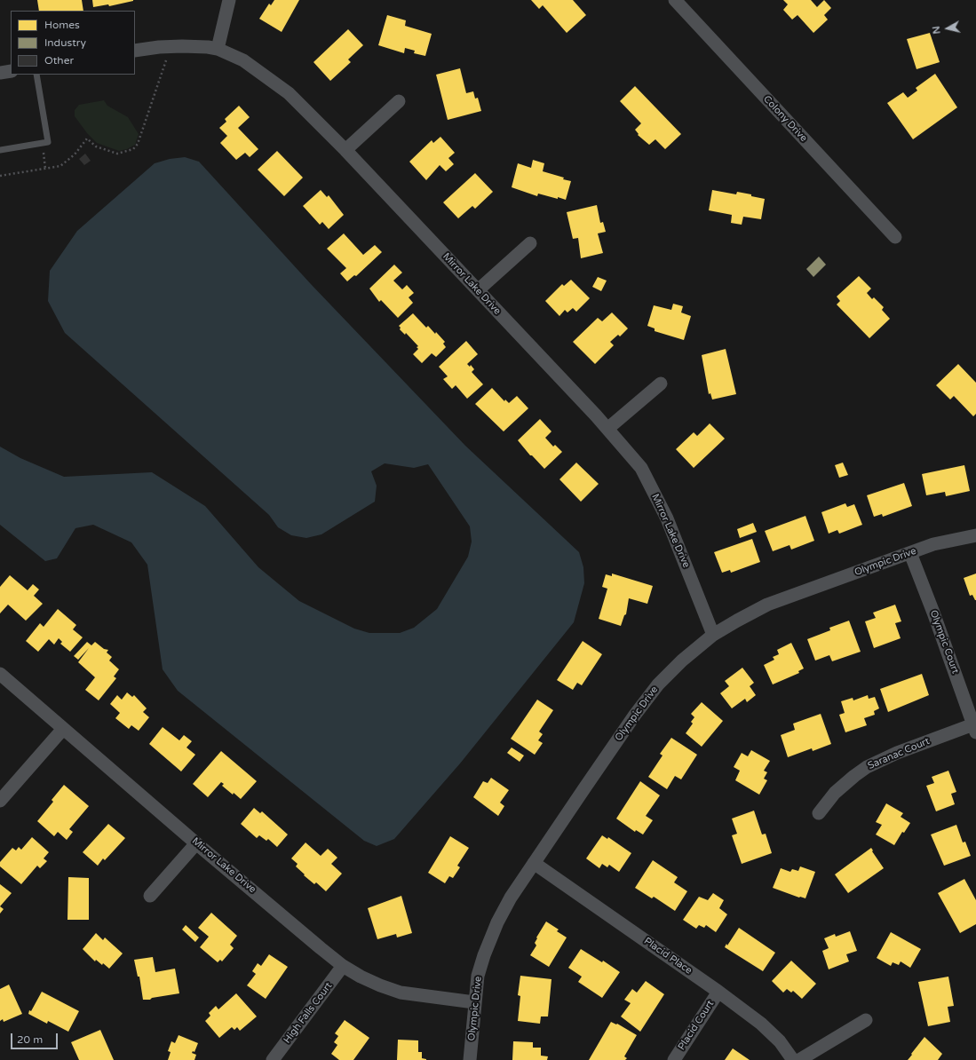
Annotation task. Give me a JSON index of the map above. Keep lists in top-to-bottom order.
{
  "streets": {
    "street": [
      "Colony Drive",
      "Mirror Lake Drive",
      "Olympic Drive",
      "Olympic Court",
      "Saranac Court",
      "Placid Place",
      "High Falls Court",
      "Placid Court"
    ]
  },
  "crossings": [
    ["Mirror Lake Drive", "Olympic Drive"],
    ["Mirror Lake Drive", "High Falls Court"],
    ["Olympic Drive", "Olympic Court"],
    ["Olympic Drive", "Placid Place"],
    ["Olympic Court", "Saranac Court"],
    ["Placid Place", "Placid Court"]
  ],
  "legend": ["Homes", "Industry", "Other"],
  "scale_bar": "20 m",
  "north": "left"
}
